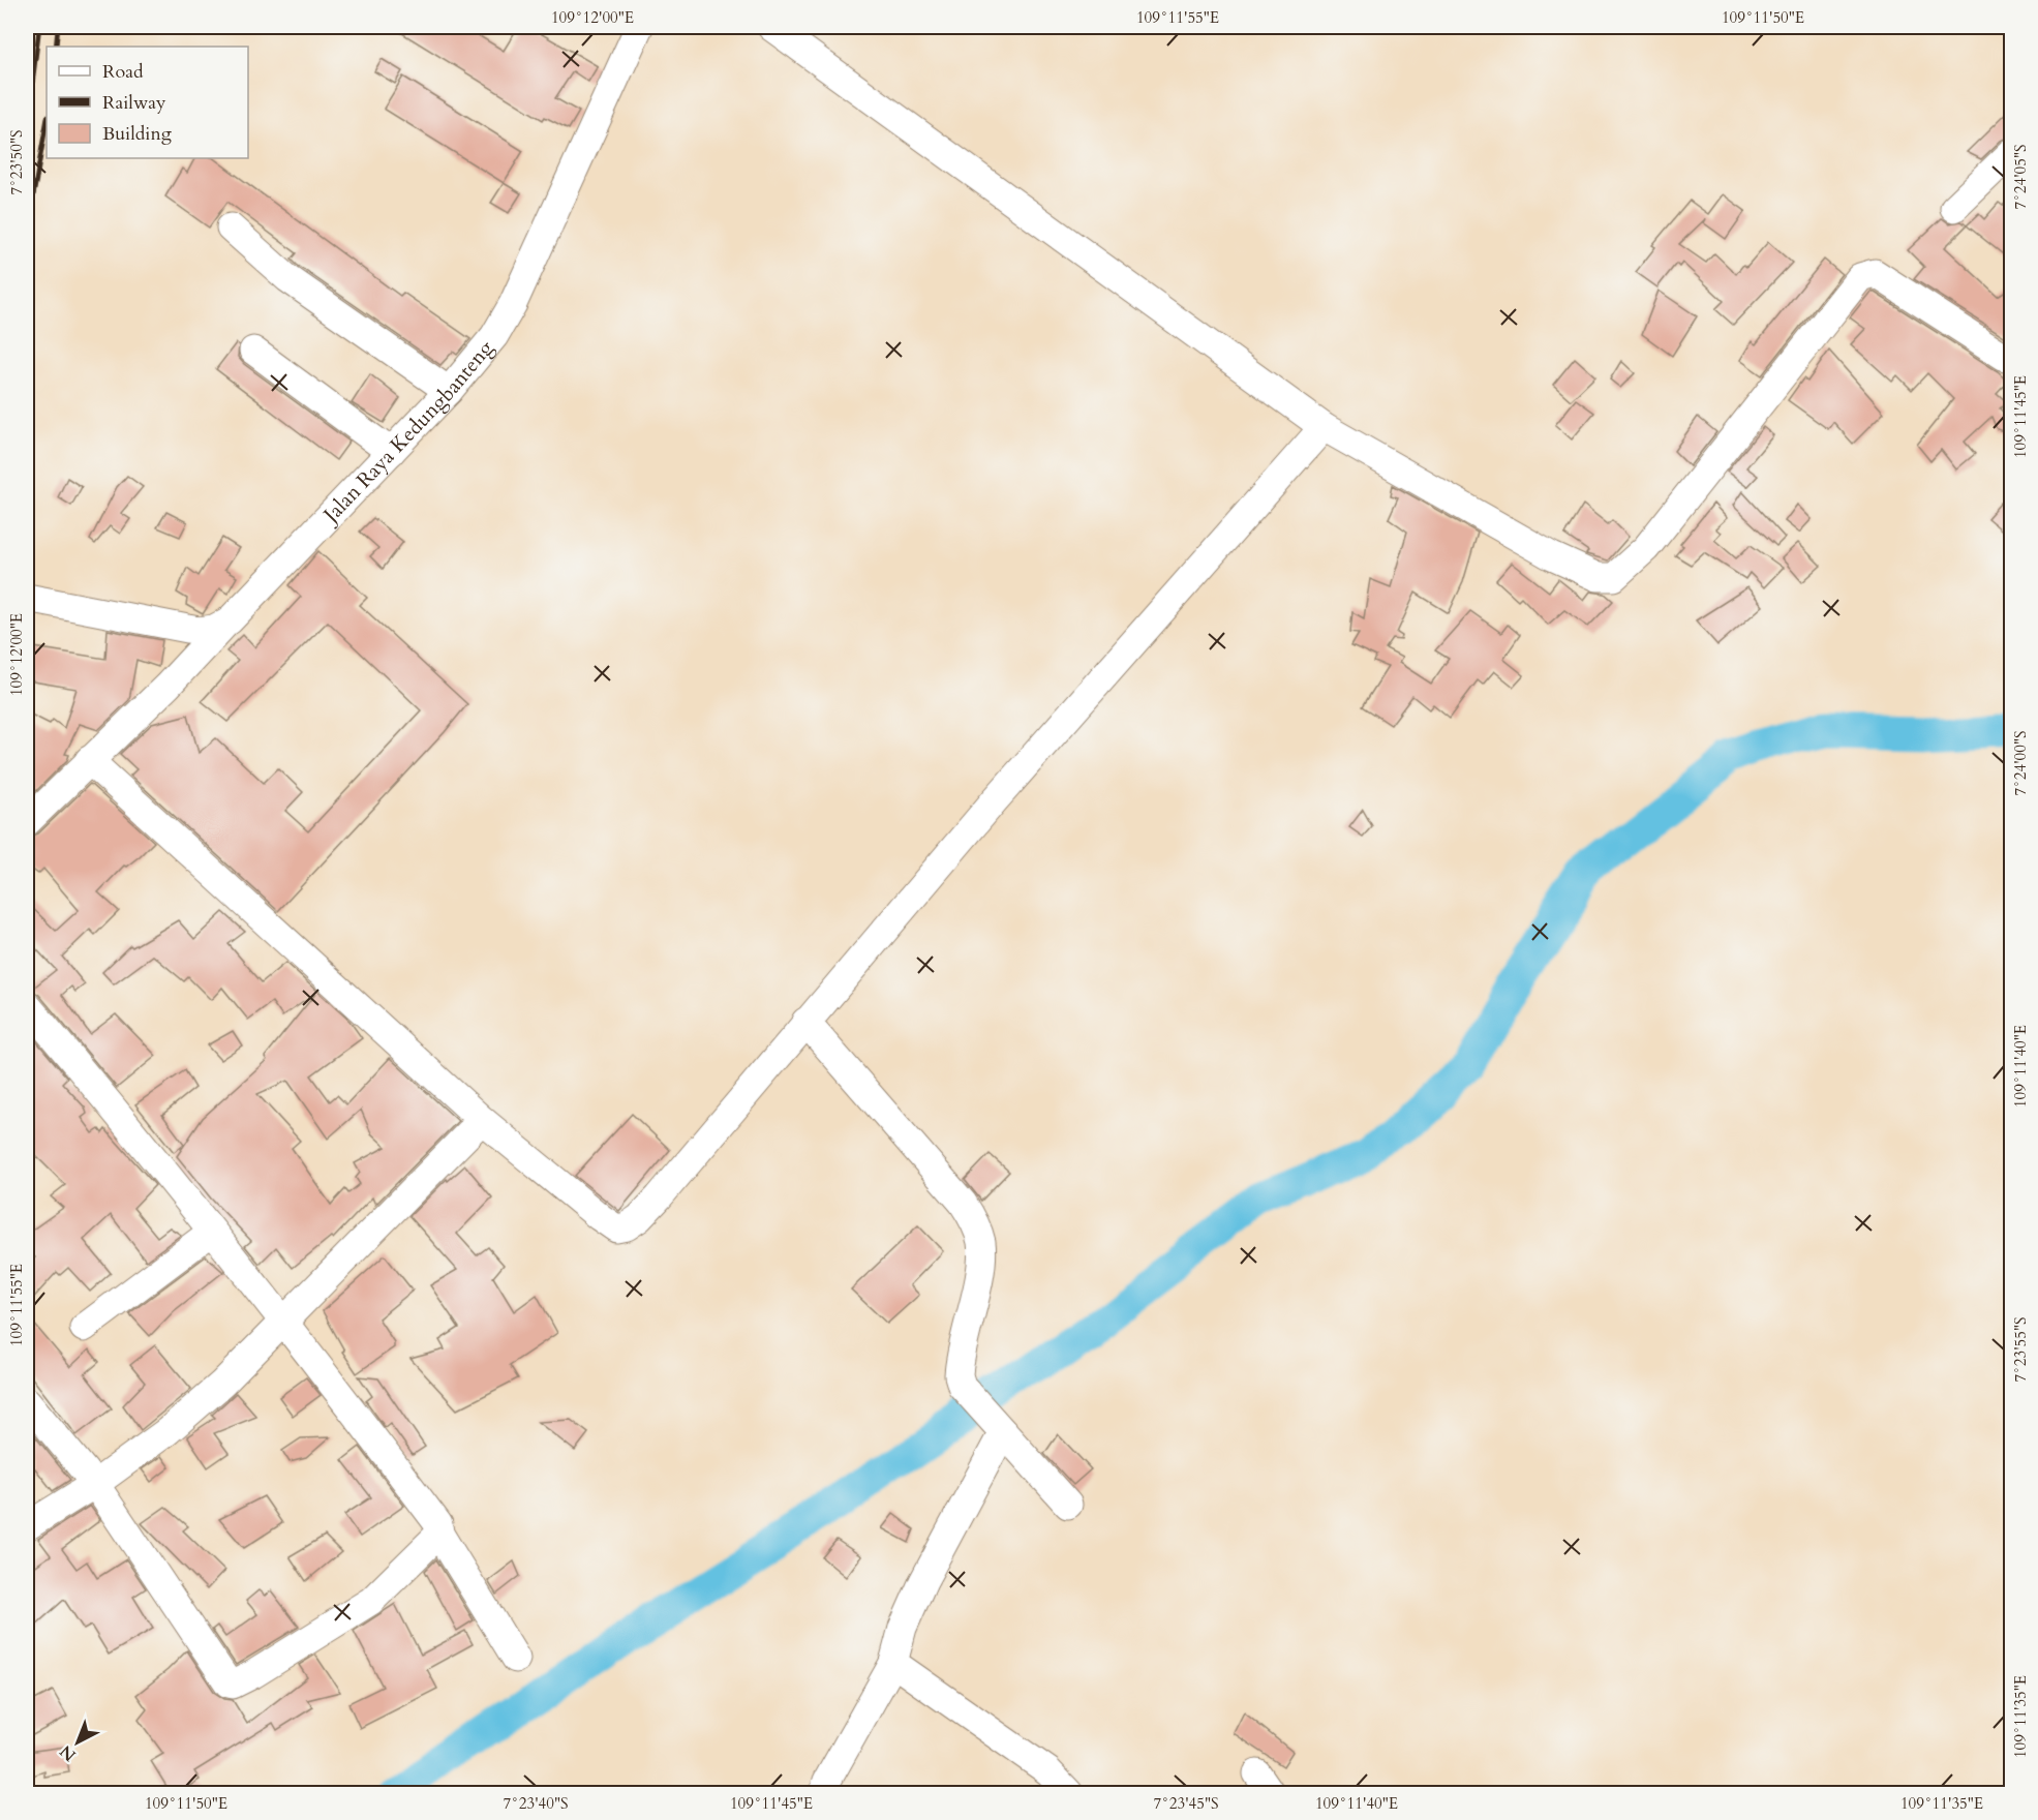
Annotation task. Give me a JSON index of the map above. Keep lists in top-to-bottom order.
{
  "streets": {
    "street": ["Jalan Raya Kedungbanteng"]
  },
  "legend": ["Road", "Railway", "Building"],
  "north": "bottom left",
  "coordinates": [
    "109°12'00\"E",
    "109°11'55\"E",
    "109°11'50\"E",
    "7°23'50\"S",
    "7°24'05\"S",
    "109°11'45\"E",
    "7°24'00\"S",
    "109°11'40\"E",
    "7°23'55\"S",
    "109°11'35\"E",
    "7°23'40\"S",
    "7°23'45\"S"
  ]
}
